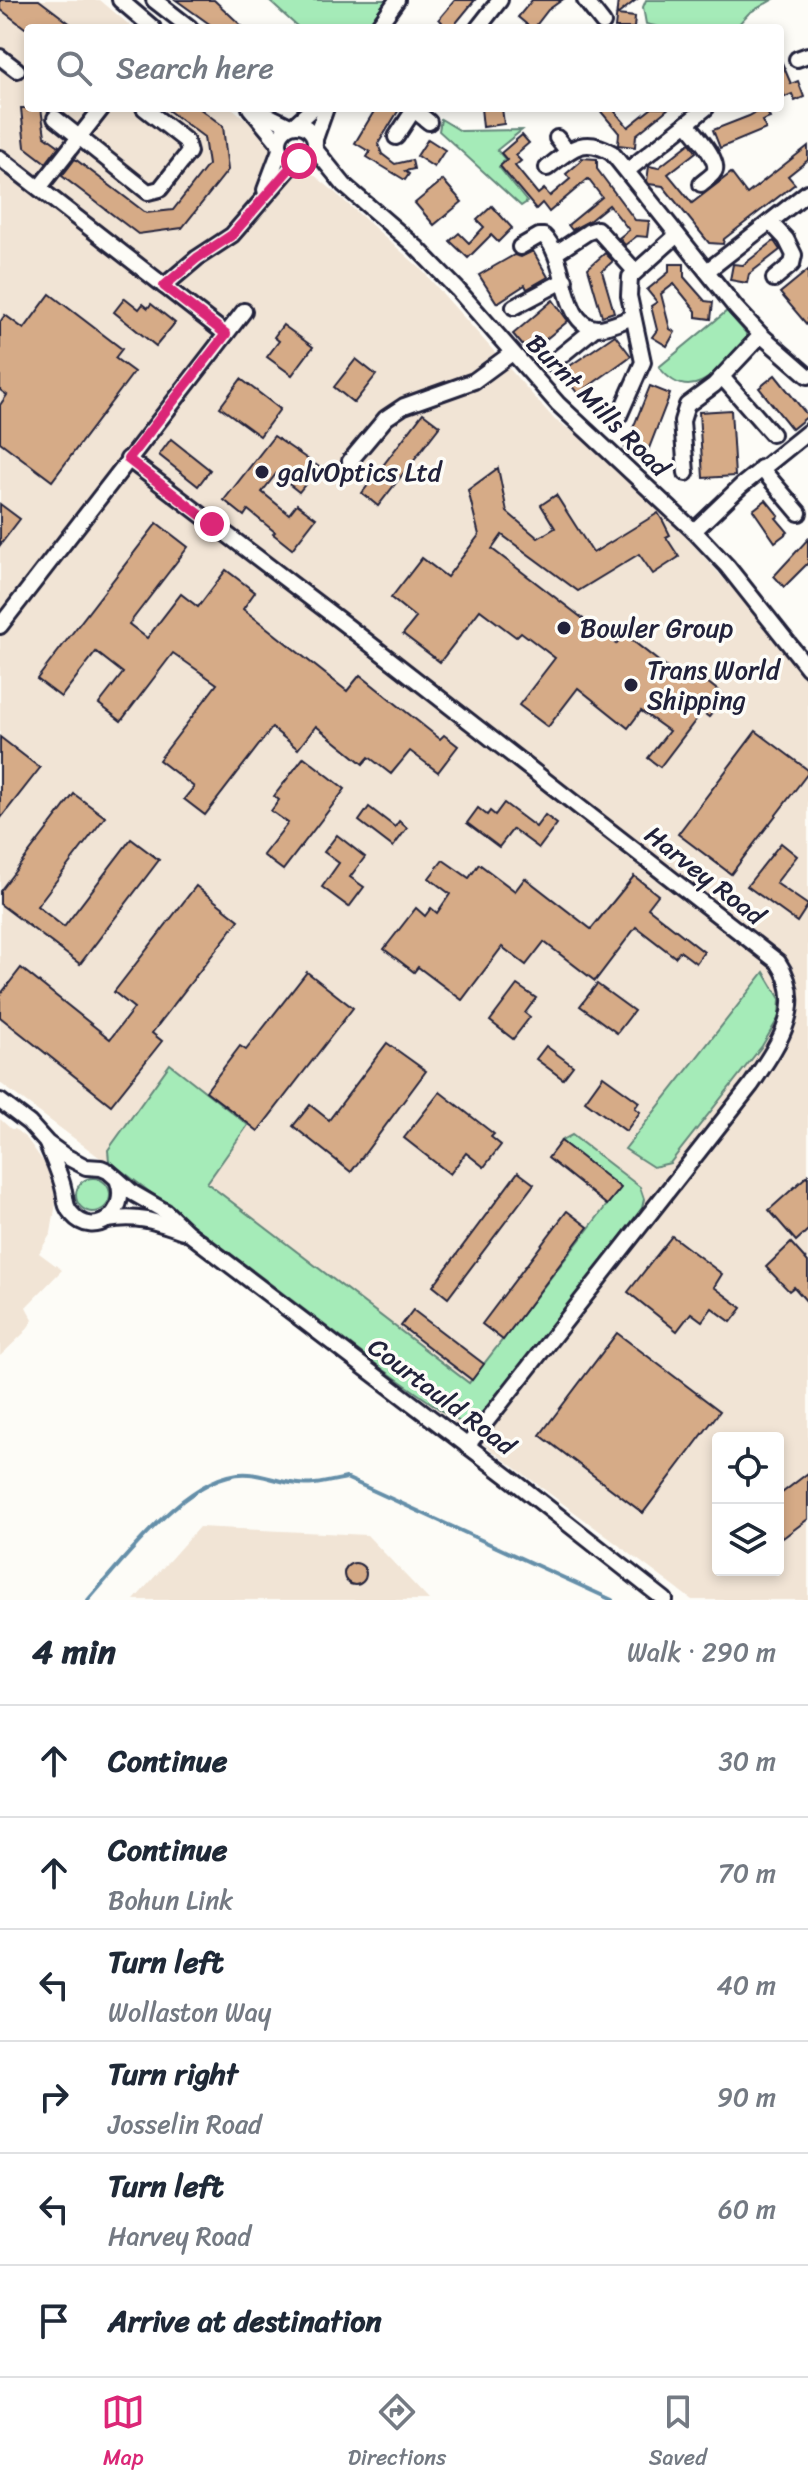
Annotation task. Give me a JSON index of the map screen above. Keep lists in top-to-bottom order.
{
  "streets": {
    "street": ["Burnt Mills Road", "Harvey Road", "Courtauld Road"]
  },
  "crossings": [
    ["Harvey Road", "Courtauld Road"]
  ],
  "places": ["galvOptics Ltd", "Bowler Group", "Trans World Shipping"],
  "page": {
    "search": "Search here",
    "heading": ["4 min", "Walk · 290 m"],
    "list": [
      ["Continue", "30 m"],
      ["Continue", "Bohun Link", "70 m"],
      ["Turn left", "Wollaston Way", "40 m"],
      ["Turn right", "Josselin Road", "90 m"],
      ["Turn left", "Harvey Road", "60 m"],
      "Arrive at destination"
    ],
    "nav": ["Map", "Directions", "Saved"]
  }
}
